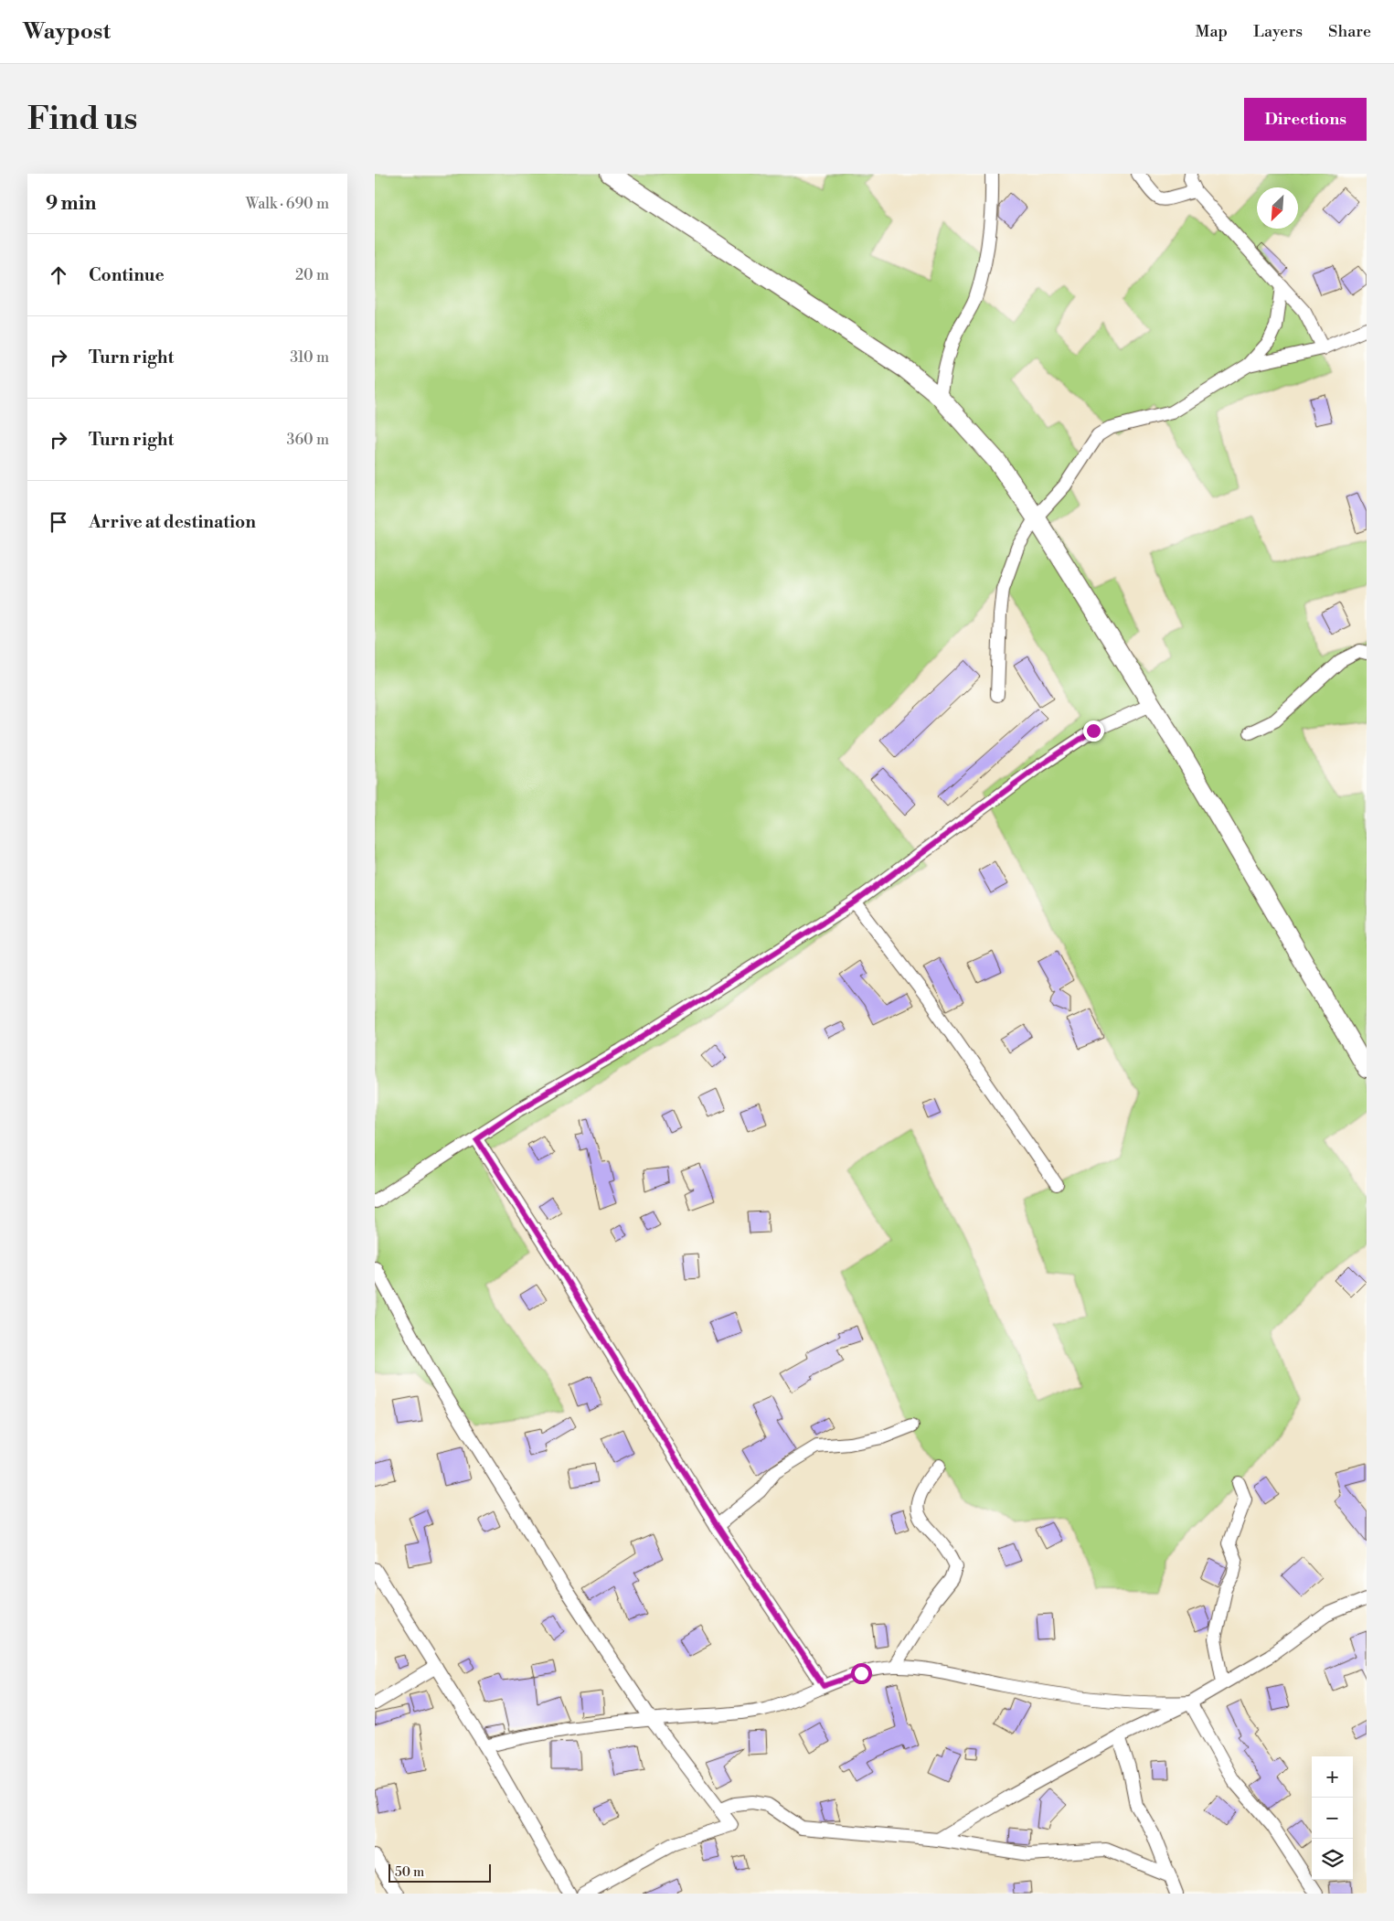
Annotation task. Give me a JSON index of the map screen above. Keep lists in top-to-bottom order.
{
  "scale_bar": "50 m",
  "north": "bottom left",
  "page": {
    "header": "Waypost",
    "nav": ["Map", "Layers", "Share"],
    "buttons": "Directions",
    "title": "Find us",
    "heading": ["9 min", "Walk · 690 m"],
    "list": [
      ["Continue", "20 m"],
      ["Turn right", "310 m"],
      ["Turn right", "360 m"],
      "Arrive at destination"
    ],
    "map_buttons": ["+", "−"],
    "scale": "50 m"
  }
}
